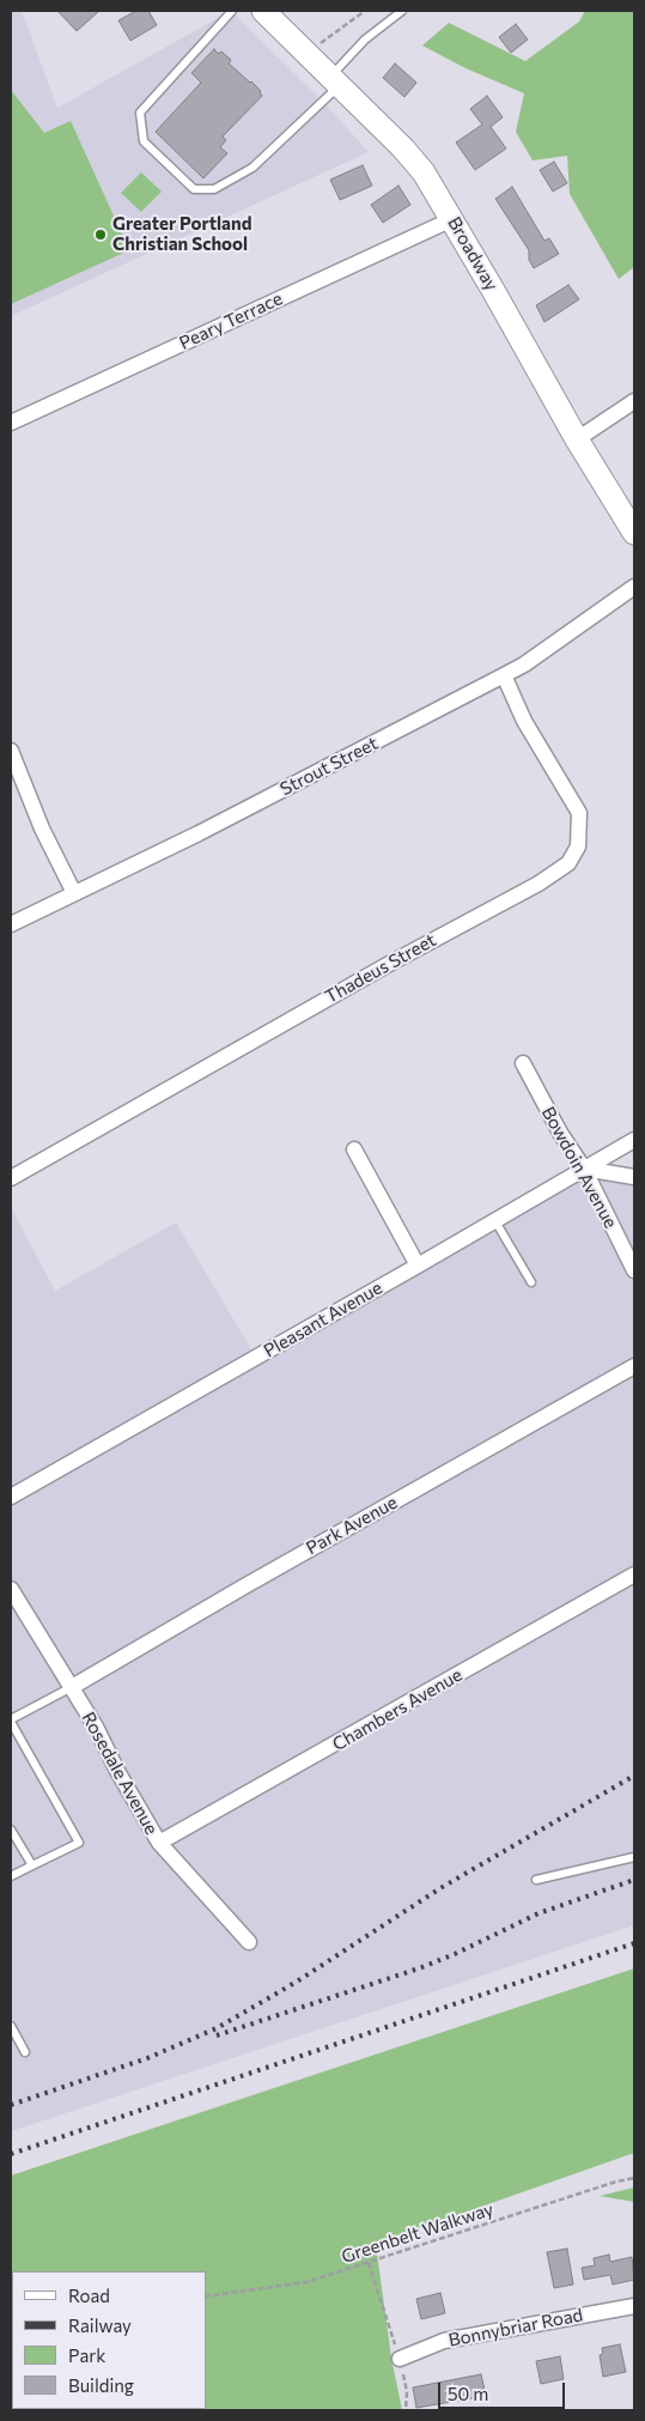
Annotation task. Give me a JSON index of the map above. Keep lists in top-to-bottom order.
{
  "streets": {
    "main road": ["Broadway"],
    "street": [
      "Peary Terrace",
      "Strout Street",
      "Thadeus Street",
      "Bowdoin Avenue",
      "Pleasant Avenue",
      "Park Avenue",
      "Chambers Avenue",
      "Rosedale Avenue",
      "Bonnybriar Road"
    ],
    "path": ["Greenbelt Walkway"]
  },
  "crossings": [
    ["Broadway", "Peary Terrace"],
    ["Strout Street", "Thadeus Street"],
    ["Bowdoin Avenue", "Pleasant Avenue"],
    ["Park Avenue", "Rosedale Avenue"],
    ["Chambers Avenue", "Rosedale Avenue"]
  ],
  "places": ["Greater Portland Christian School"],
  "legend": [
    "Road",
    "Railway",
    "Park",
    "Building"
  ],
  "scale_bar": "50 m"
}
